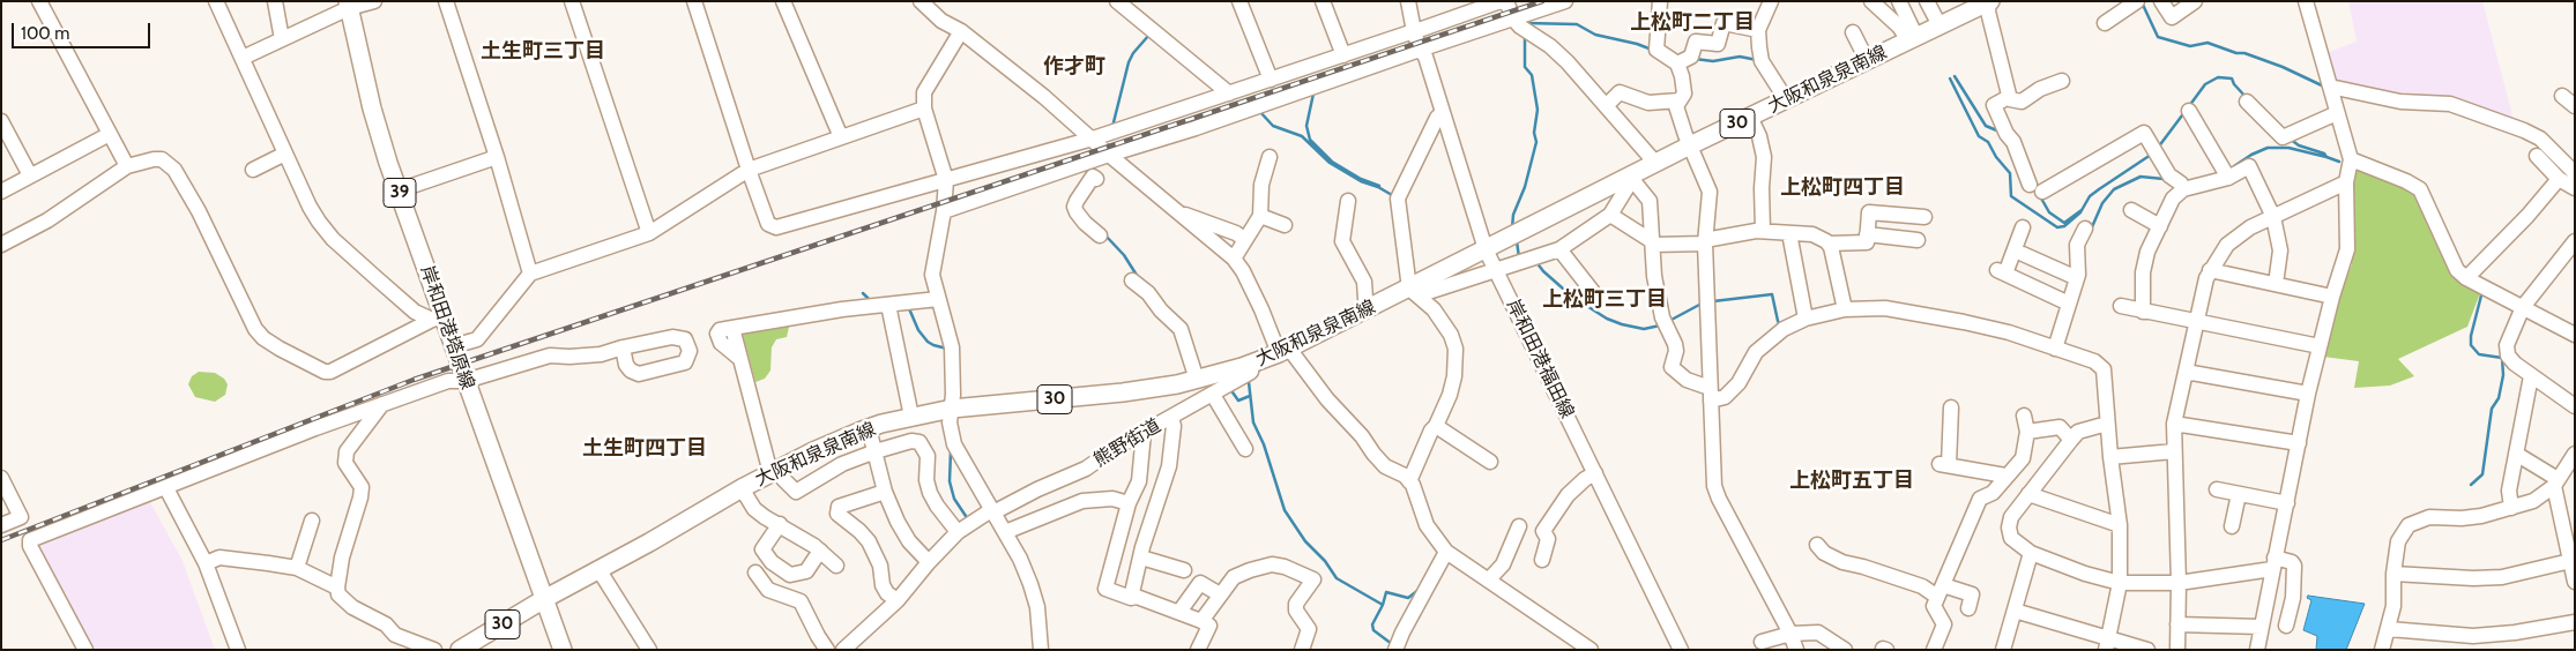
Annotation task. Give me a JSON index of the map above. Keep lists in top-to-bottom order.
{
  "streets": {
    "main road": [
      "大阪和泉泉南線",
      "30",
      "39",
      "岸和田港塔原線"
    ],
    "street": ["岸和田港福田線", "熊野街道"]
  },
  "crossings": [
    ["大阪和泉泉南線", "岸和田港塔原線"],
    ["大阪和泉泉南線", "岸和田港福田線"],
    ["大阪和泉泉南線", "熊野街道"]
  ],
  "districts": [
    "上松町二丁目",
    "土生町三丁目",
    "作才町",
    "上松町四丁目",
    "上松町三丁目",
    "土生町四丁目",
    "上松町五丁目"
  ],
  "scale_bar": "100 m"
}
